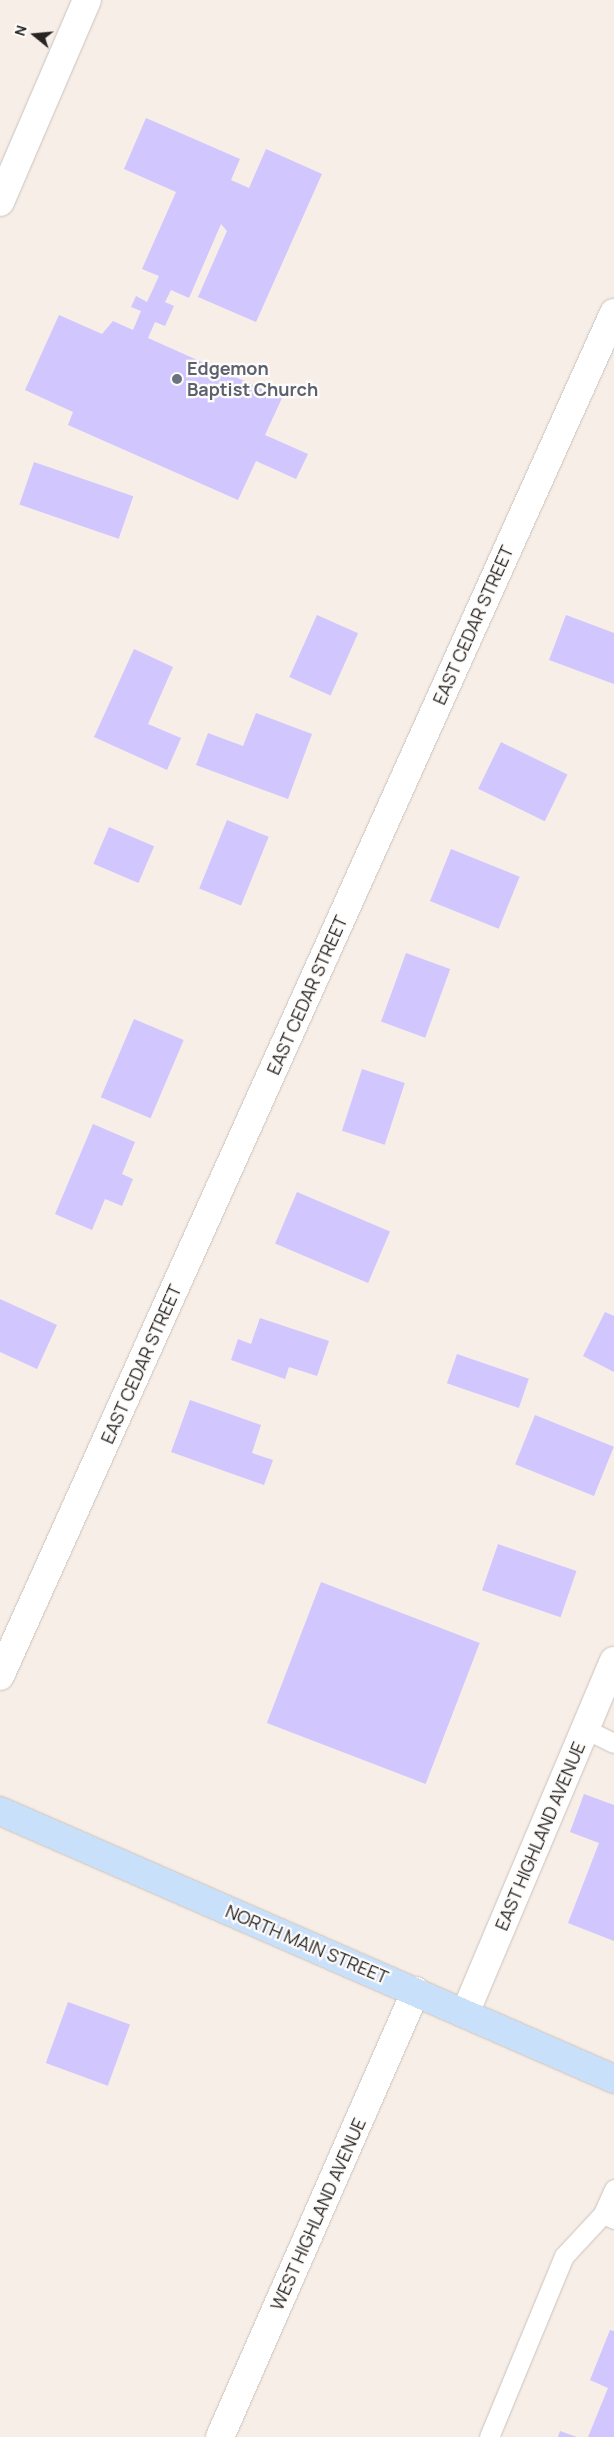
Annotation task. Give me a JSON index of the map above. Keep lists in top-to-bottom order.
{
  "streets": {
    "main road": ["NORTH MAIN STREET"],
    "street": ["EAST CEDAR STREET", "EAST HIGHLAND AVENUE", "WEST HIGHLAND AVENUE"]
  },
  "crossings": [
    ["EAST HIGHLAND AVENUE", "NORTH MAIN STREET"],
    ["NORTH MAIN STREET", "WEST HIGHLAND AVENUE"]
  ],
  "places": ["Edgemon Baptist Church"],
  "north": "left"
}
